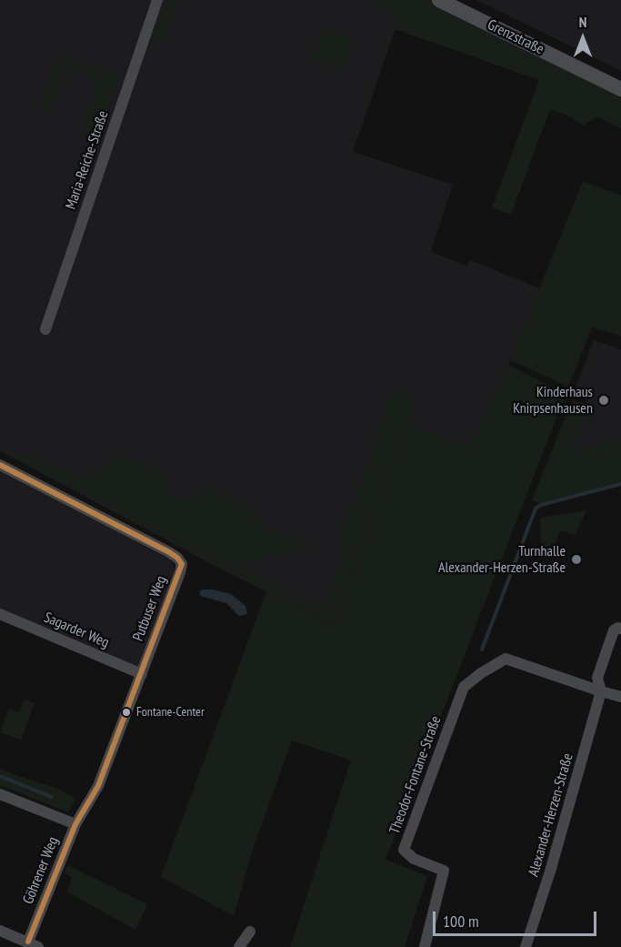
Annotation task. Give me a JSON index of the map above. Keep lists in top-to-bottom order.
{
  "streets": {
    "main road": ["Grenzstraße"],
    "street": [
      "Maria-Reiche-Straße",
      "Putbuser Weg",
      "Sagarder Weg",
      "Theodor-Fontane-Straße",
      "Alexander-Herzen-Straße",
      "Göhrener Weg"
    ]
  },
  "crossings": [
    ["Putbuser Weg", "Sagarder Weg"],
    ["Putbuser Weg", "Göhrener Weg"],
    ["Theodor-Fontane-Straße", "Alexander-Herzen-Straße"]
  ],
  "places": ["Kinderhaus Knirpsenhausen", "Turnhalle Alexander-Herzen-Straße", "Fontane-Center"],
  "scale_bar": "100 m",
  "north": "top"
}
